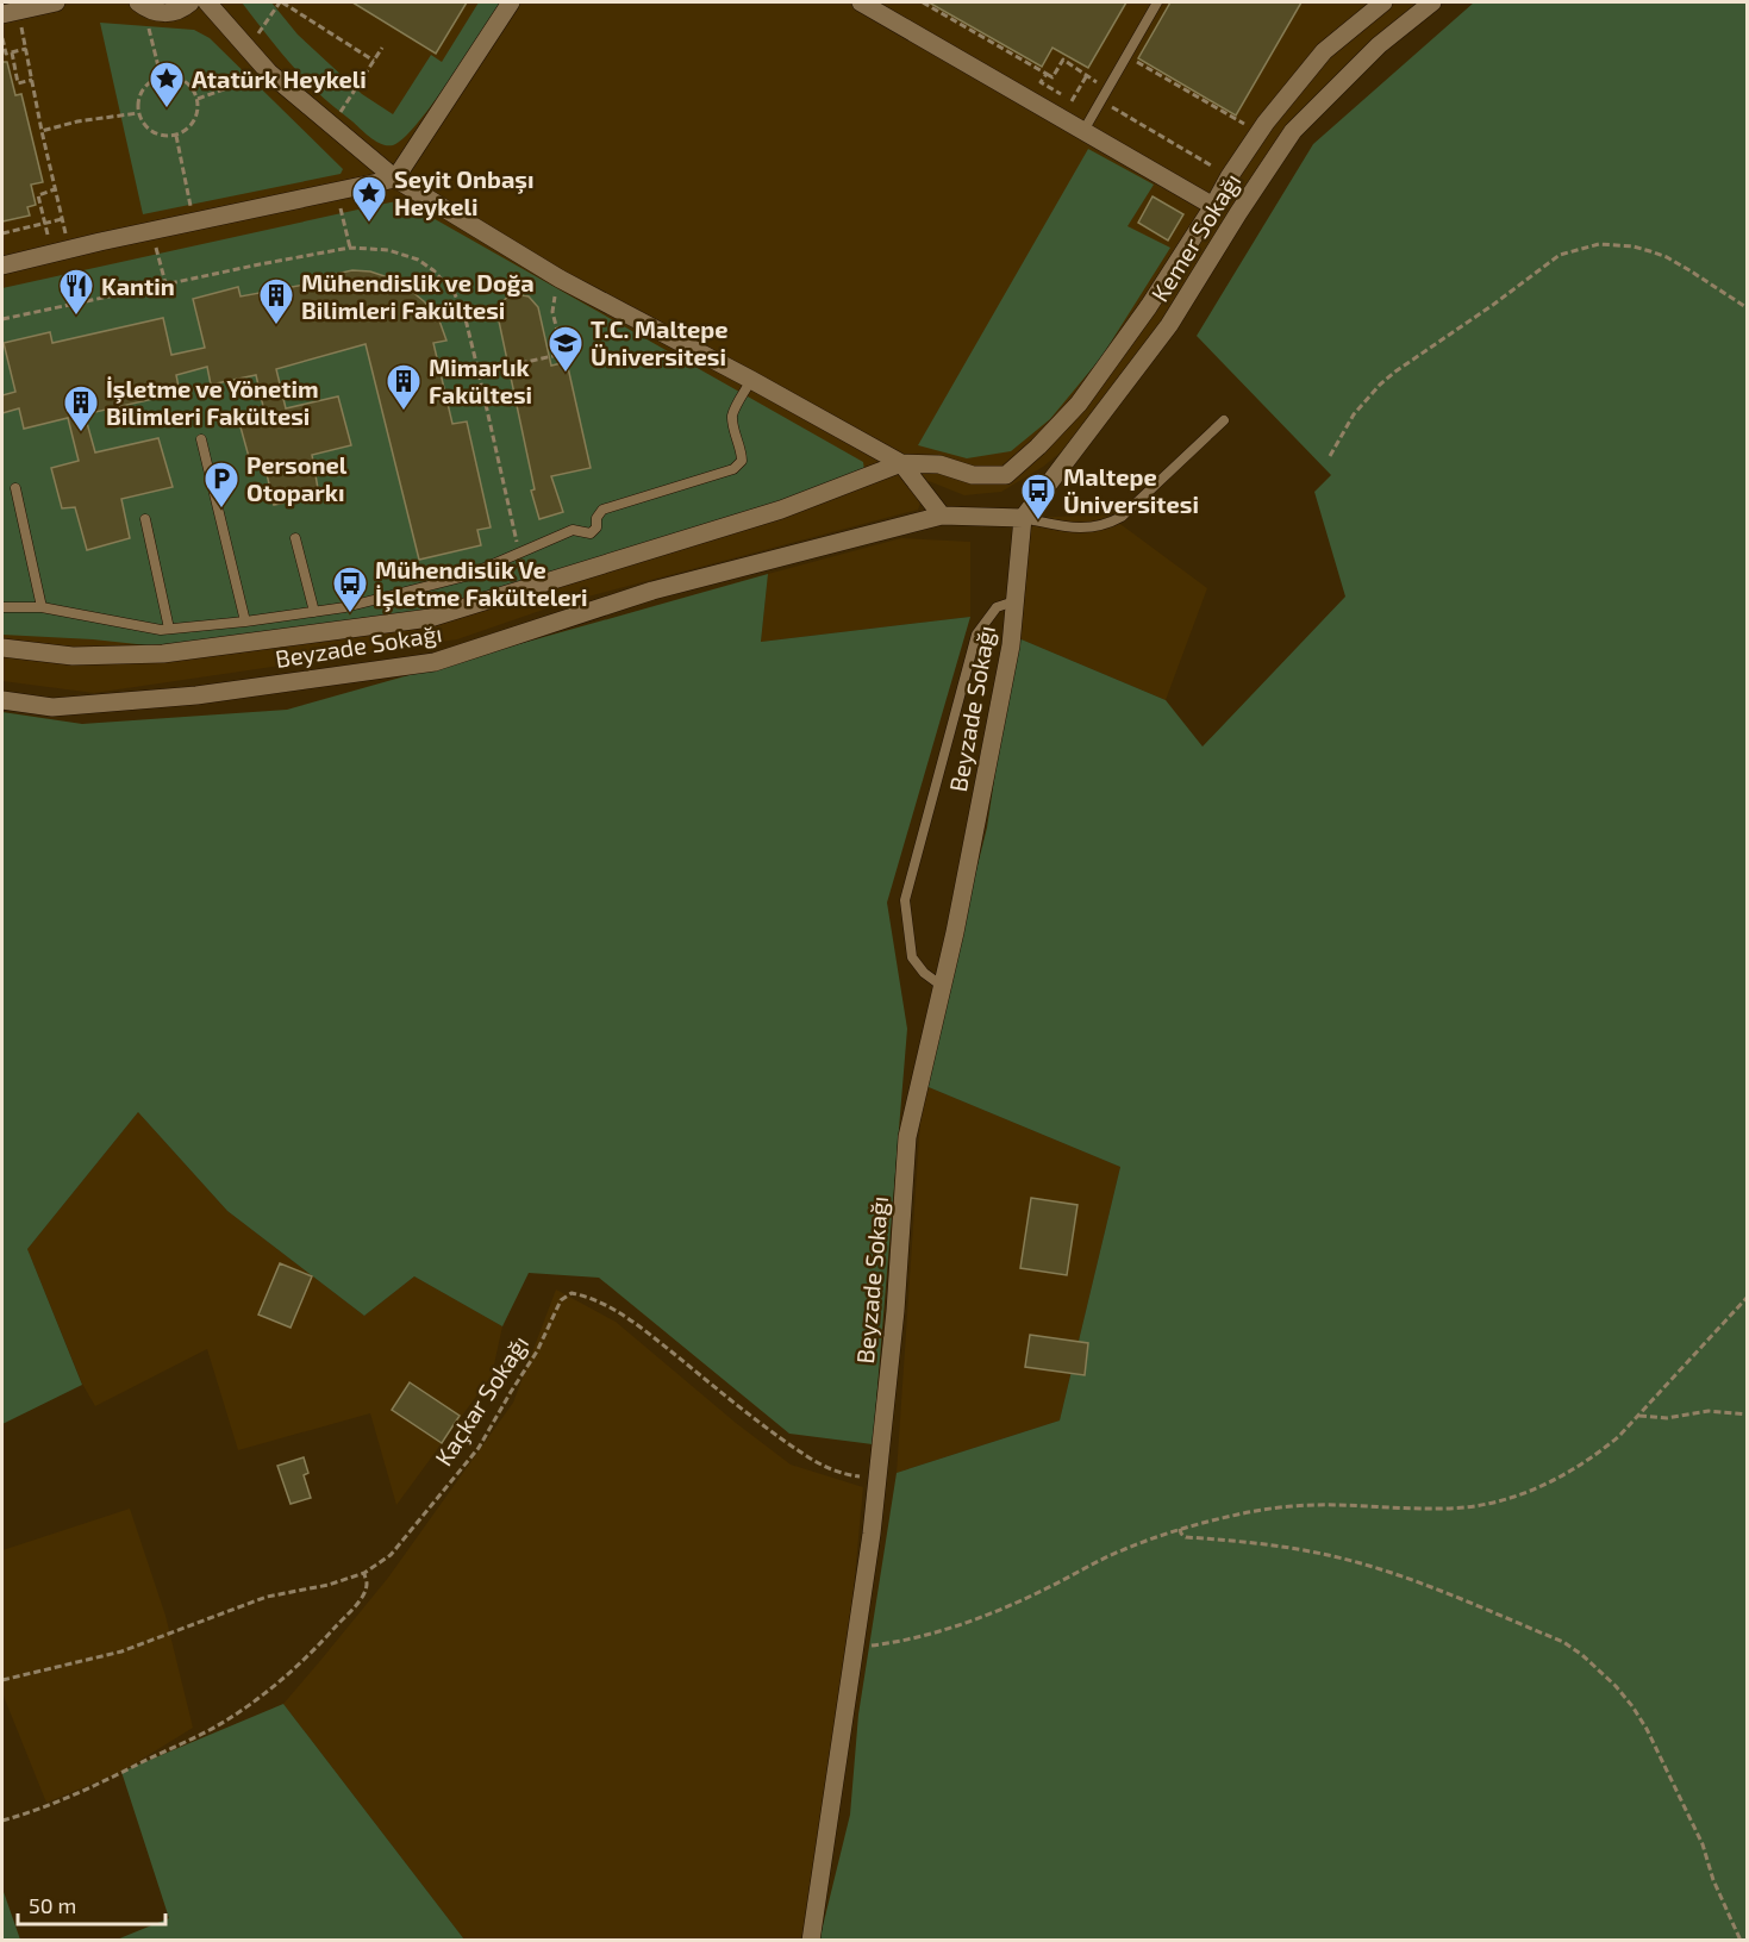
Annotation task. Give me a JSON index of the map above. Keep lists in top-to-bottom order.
{
  "streets": {
    "street": ["Kemer Sokağı", "Beyzade Sokağı"],
    "path": ["Kaçkar Sokağı"]
  },
  "crossings": [
    ["Kemer Sokağı", "Beyzade Sokağı"],
    ["Beyzade Sokağı", "Kaçkar Sokağı"]
  ],
  "places": {
    "place": ["Atatürk Heykeli", "Seyit Onbaşı Heykeli"],
    "restaurant": ["Kantin"],
    "building": ["Mühendislik ve Doğa Bilimleri Fakültesi", "Mimarlık Fakültesi", "İşletme ve Yönetim Bilimleri Fakültesi"],
    "school or university": ["T.C. Maltepe Üniversitesi"],
    "parking": ["Personel Otoparkı"],
    "bus stop": ["Maltepe Üniversitesi", "Mühendislik Ve İşletme Fakülteleri"]
  },
  "scale_bar": "50 m"
}
